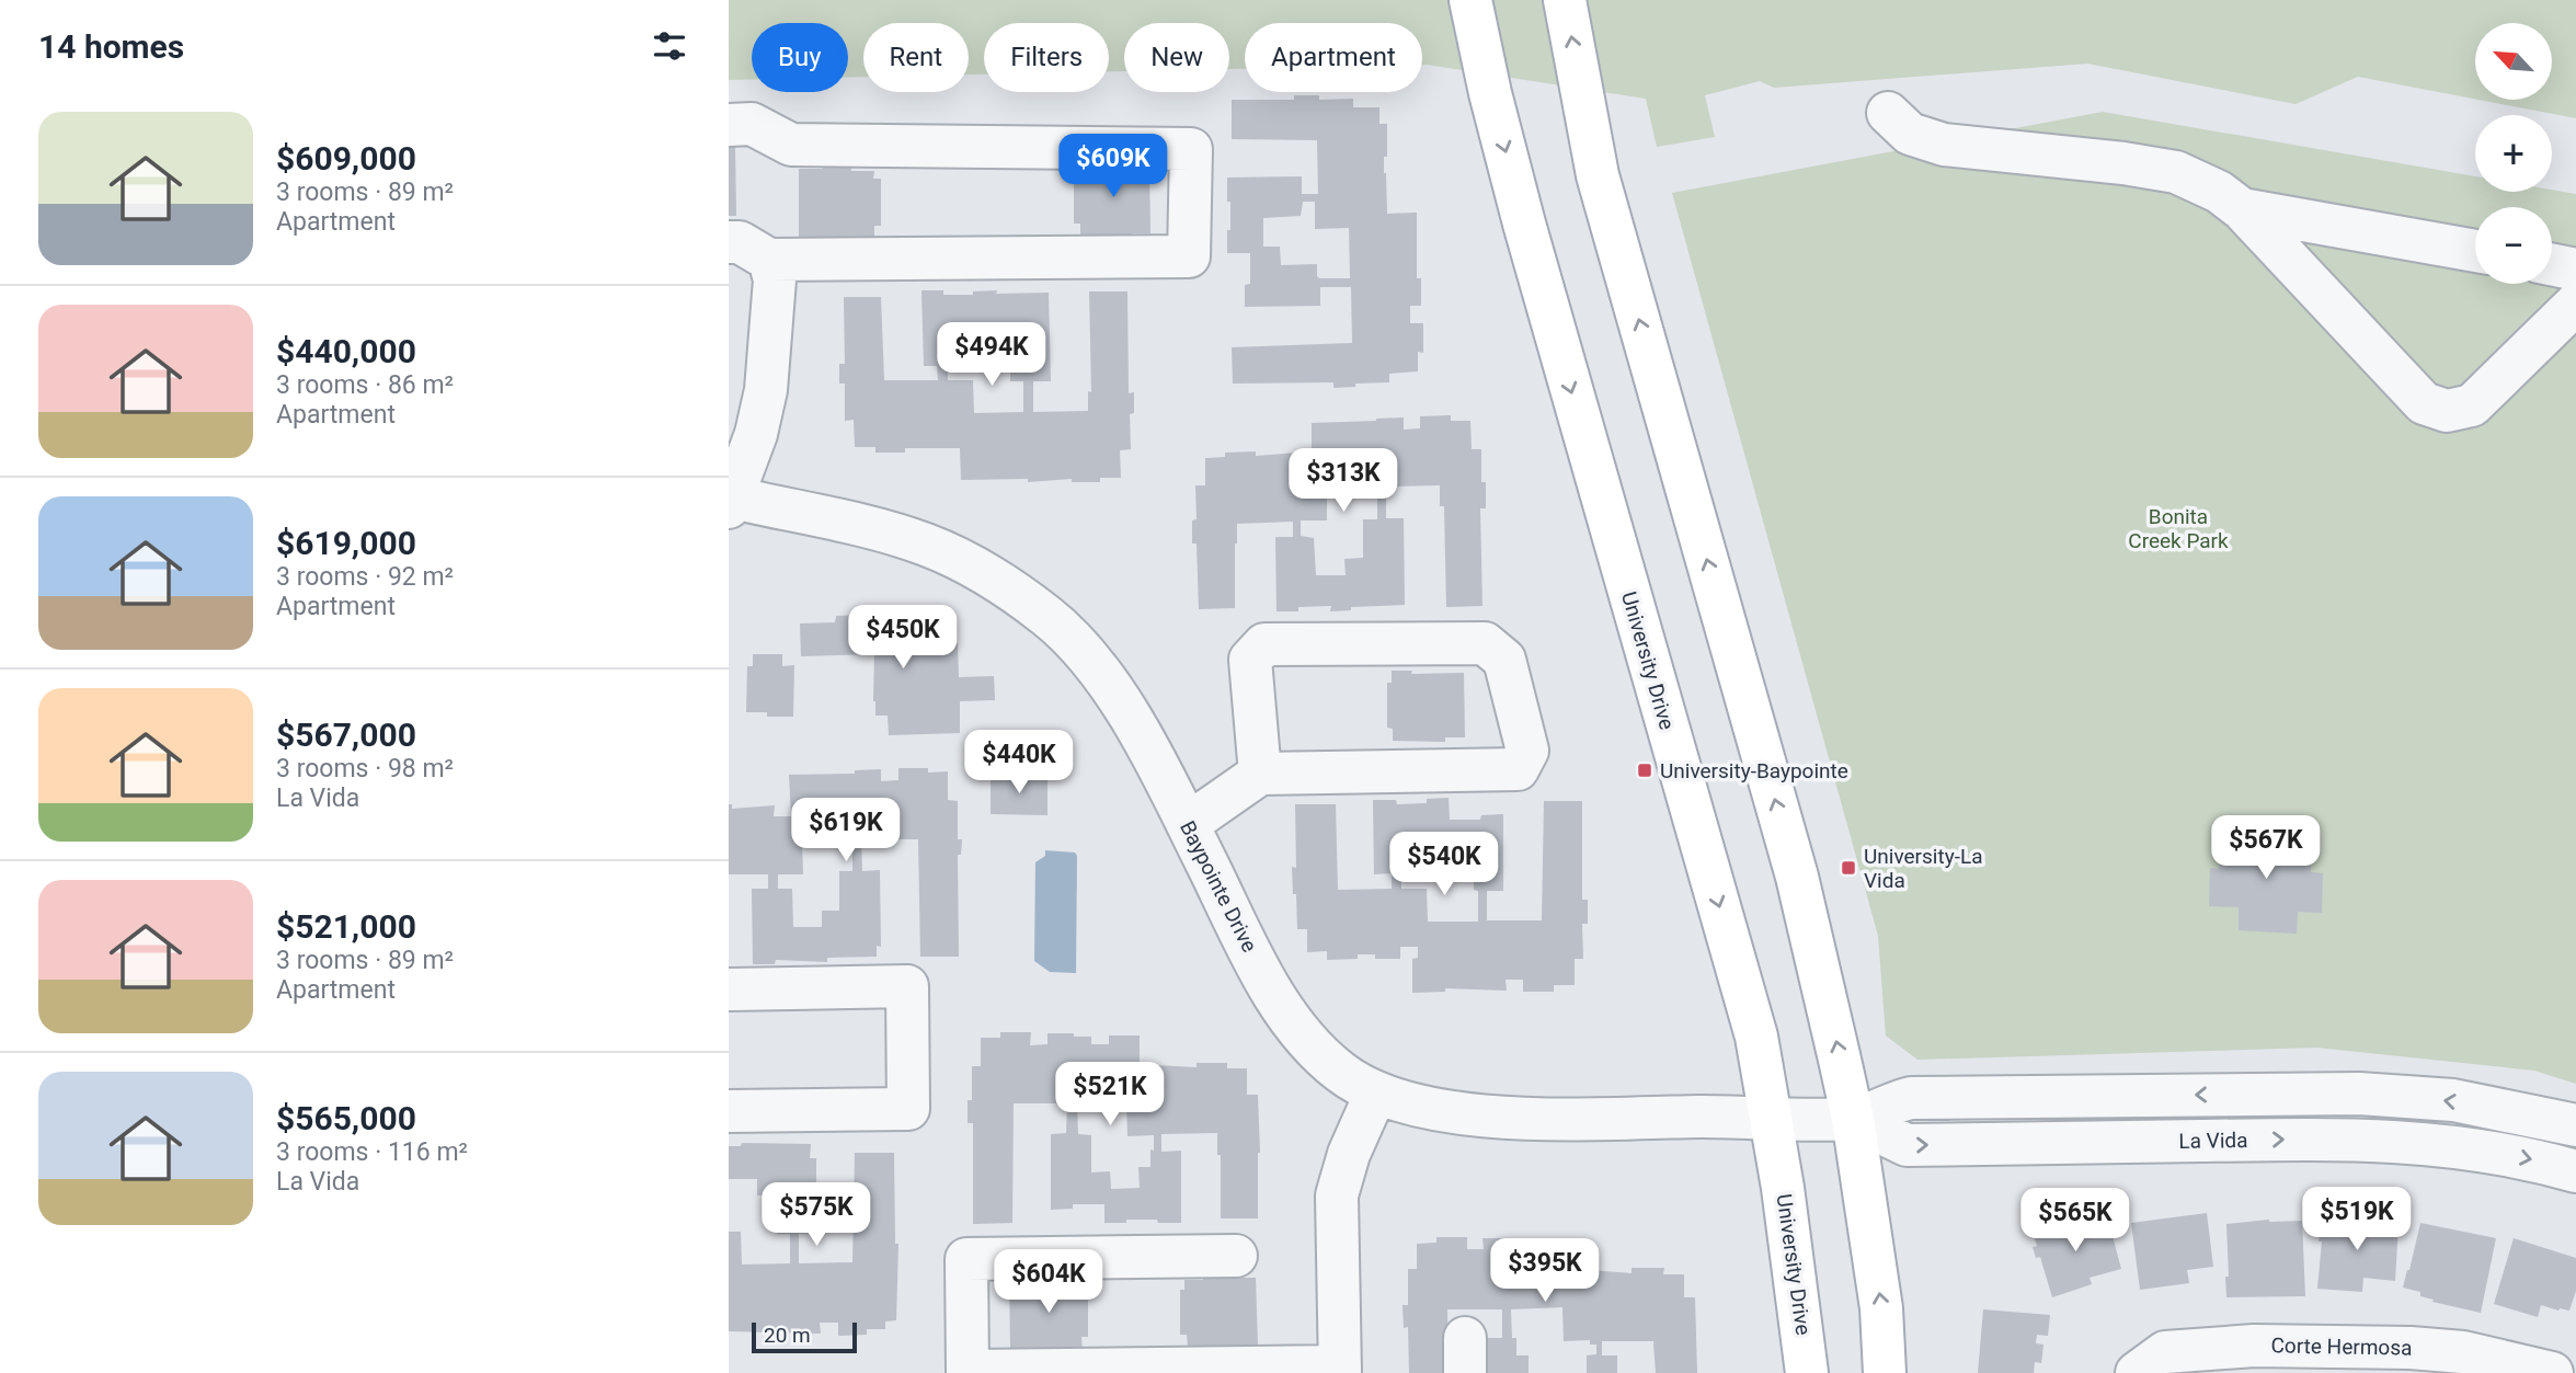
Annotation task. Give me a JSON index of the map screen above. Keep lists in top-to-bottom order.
{
  "streets": {
    "main road": ["University Drive"],
    "street": ["Baypointe Drive", "La Vida", "Corte Hermosa"]
  },
  "crossings": [
    ["University Drive", "Baypointe Drive"],
    ["University Drive", "La Vida"],
    ["Baypointe Drive", "La Vida"]
  ],
  "parks": ["Bonita Creek Park"],
  "places": {
    "transit": ["University-Baypointe", "University-La Vida"]
  },
  "scale_bar": "20 m",
  "north": "top left",
  "page": {
    "heading": "14 homes",
    "map_buttons": ["+", "−"],
    "chip": [
      "Buy",
      "Rent",
      "Filters",
      "New",
      "Apartment"
    ],
    "list": [
      {
        "name": "$609,000",
        "note": "3 rooms · 89 m² · Apartment"
      },
      {
        "name": "$440,000",
        "note": "3 rooms · 86 m² · Apartment"
      },
      {
        "name": "$619,000",
        "note": "3 rooms · 92 m² · Apartment"
      },
      {
        "name": "$567,000",
        "note": "3 rooms · 98 m² · La Vida"
      },
      {
        "name": "$521,000",
        "note": "3 rooms · 89 m² · Apartment"
      },
      {
        "name": "$565,000",
        "note": "3 rooms · 116 m² · La Vida"
      }
    ],
    "price": [
      "$609K",
      "$494K",
      "$313K",
      "$450K",
      "$440K",
      "$619K",
      "$567K",
      "$540K",
      "$521K",
      "$575K",
      "$519K",
      "$565K",
      "$395K",
      "$604K"
    ],
    "scale": "20 m"
  }
}
